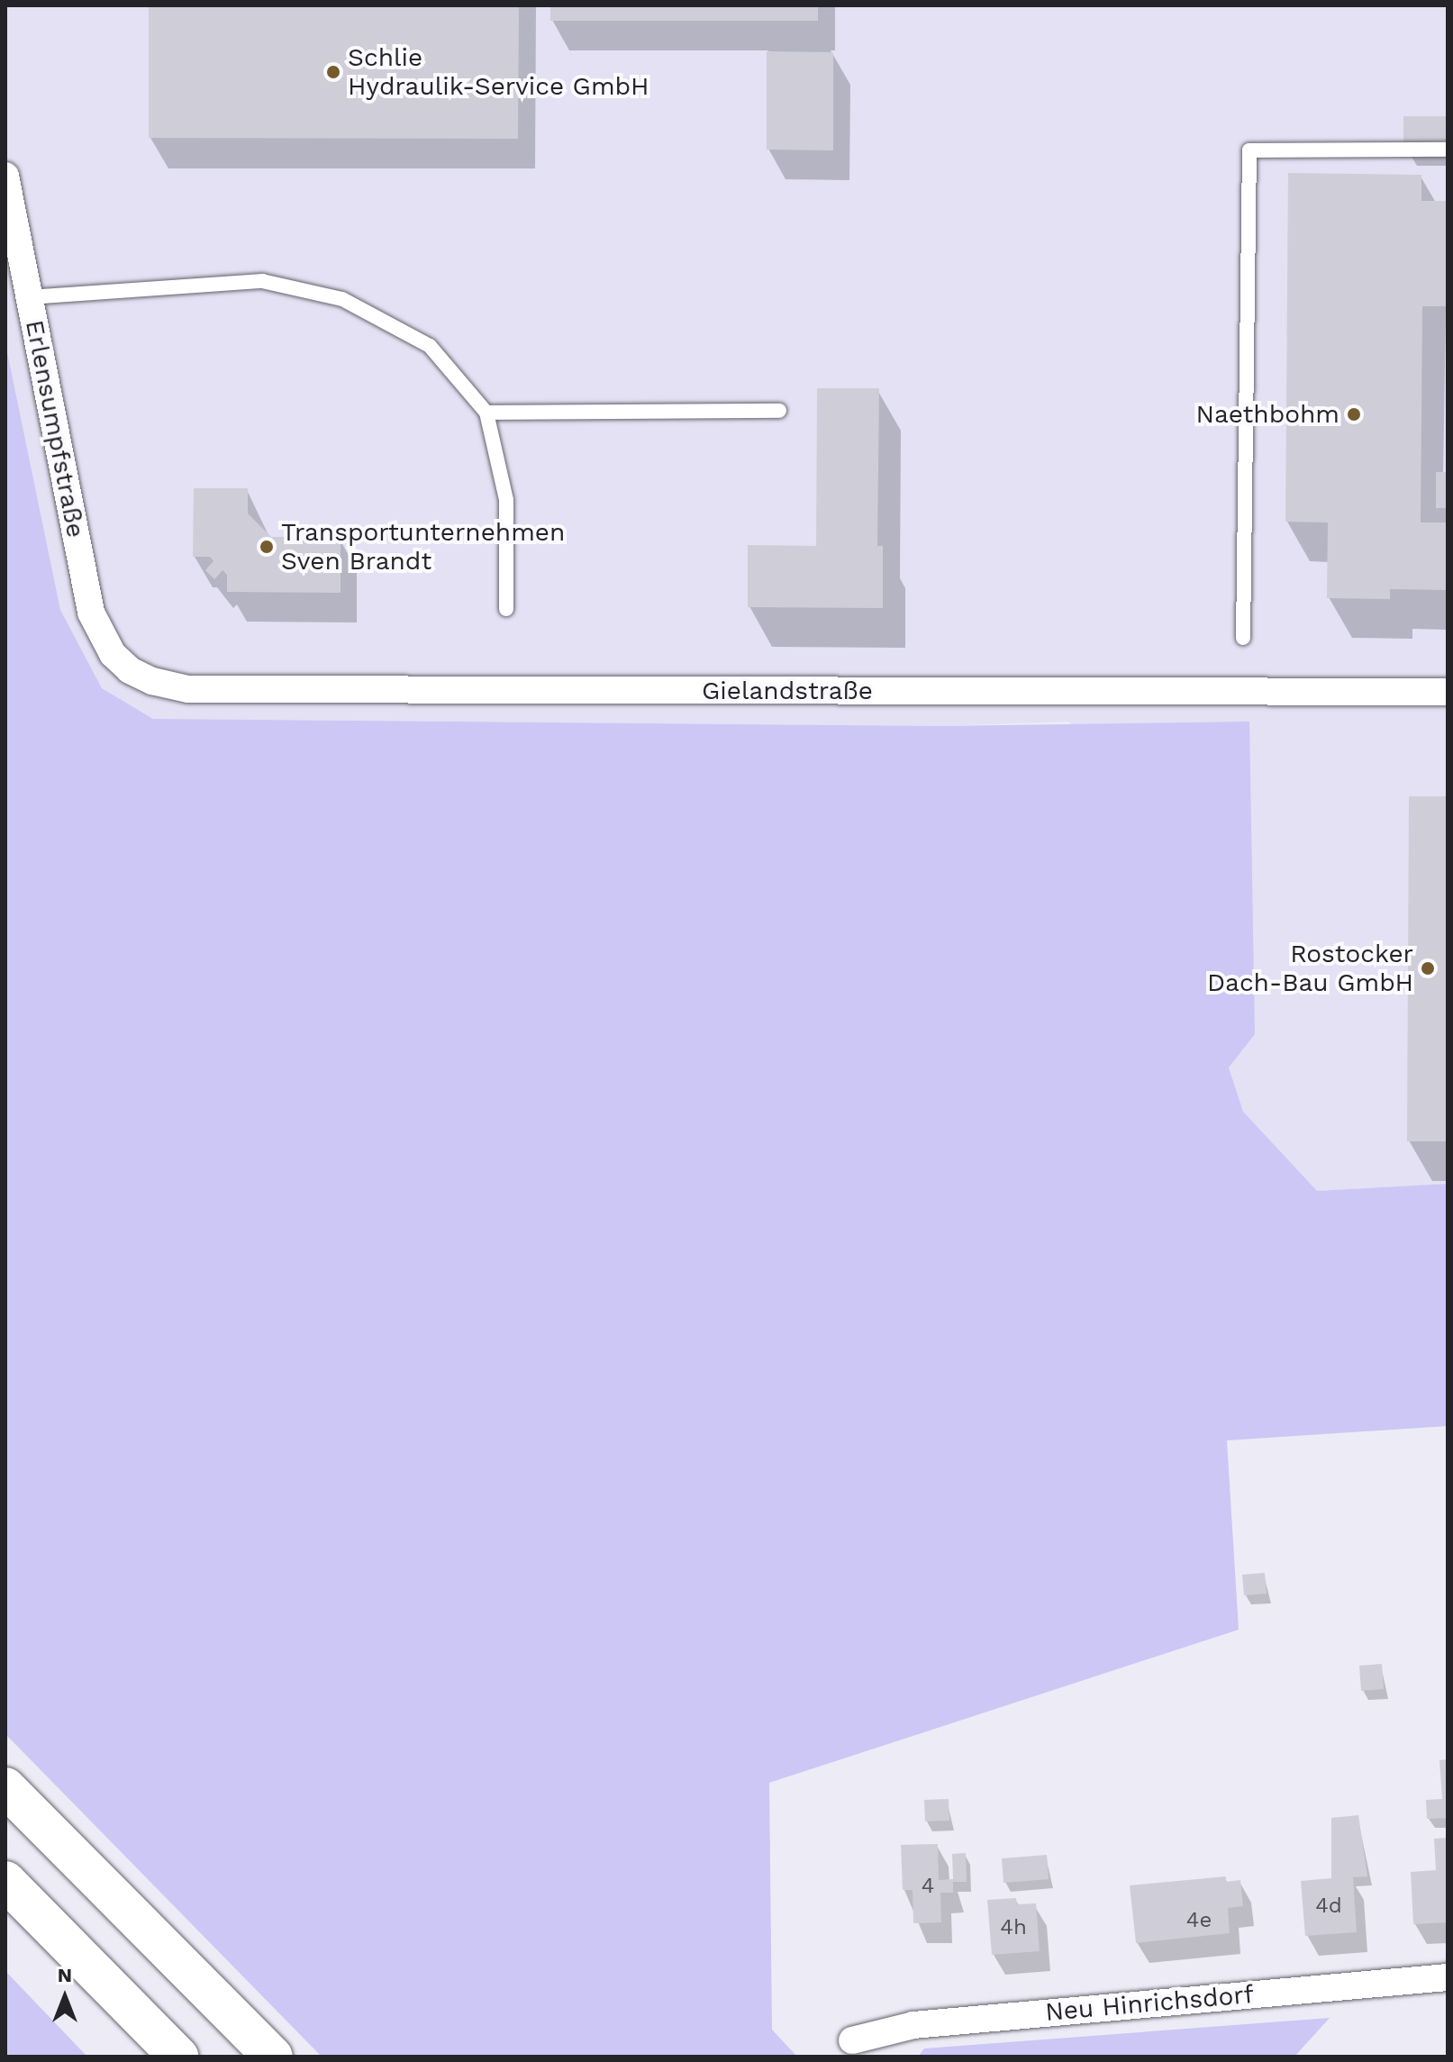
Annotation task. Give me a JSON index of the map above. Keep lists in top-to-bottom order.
{
  "streets": {
    "street": ["Erlensumpfstraße", "Gielandstraße", "Neu Hinrichsdorf"]
  },
  "crossings": [
    ["Erlensumpfstraße", "Gielandstraße"]
  ],
  "places": [
    "Schlie Hydraulik-Service GmbH",
    "Naethbohm",
    "Transportunternehmen Sven Brandt",
    "Rostocker Dach-Bau GmbH"
  ],
  "house_numbers": [
    "4",
    "4d",
    "4e",
    "4h"
  ],
  "north": "top"
}
